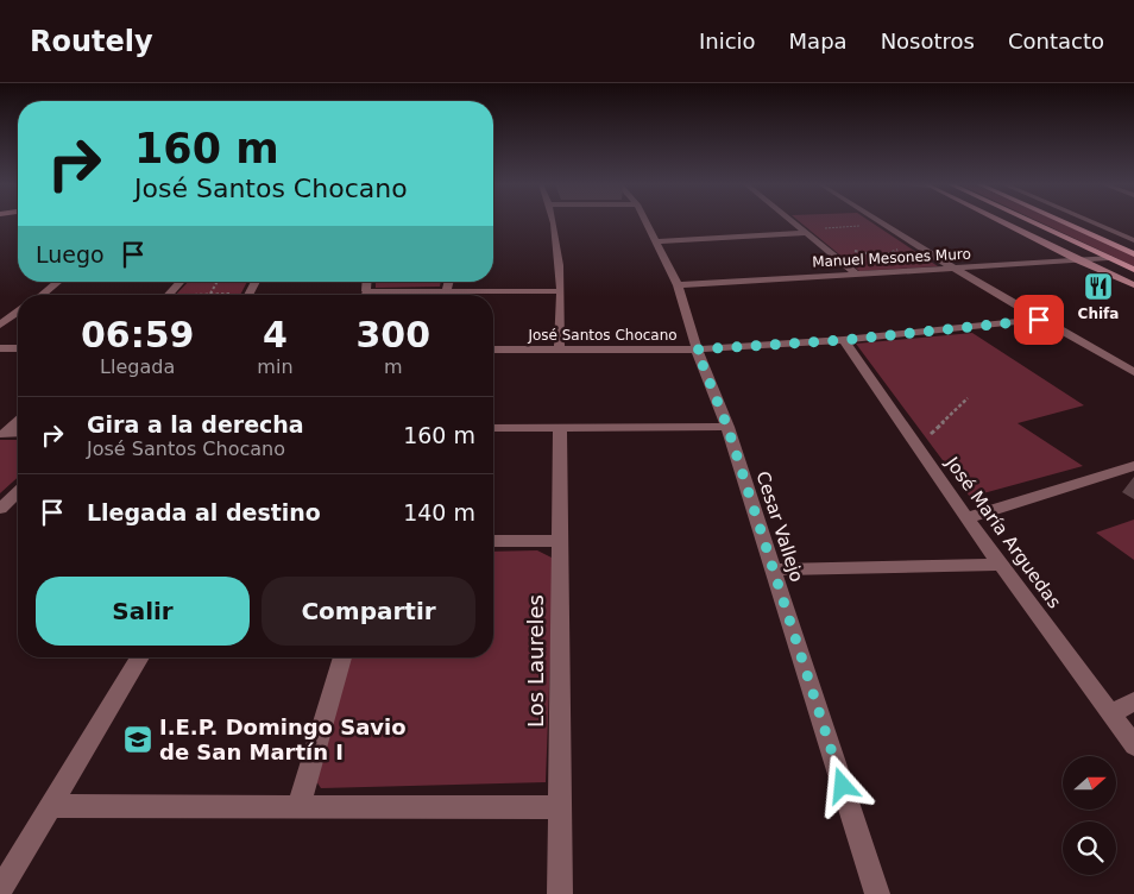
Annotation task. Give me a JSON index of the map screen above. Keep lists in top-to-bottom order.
{
  "streets": {
    "street": [
      "Manuel Mesones Muro",
      "José Santos Chocano",
      "Cesar Vallejo",
      "José María Arguedas",
      "Los Laureles"
    ]
  },
  "crossings": [
    ["Manuel Mesones Muro", "Cesar Vallejo"],
    ["José Santos Chocano", "Cesar Vallejo"],
    ["José Santos Chocano", "José María Arguedas"]
  ],
  "places": {
    "restaurant": ["Chifa"],
    "school or university": ["I.E.P. Domingo Savio de San Martín I"]
  },
  "north": "right",
  "page": {
    "header": "Routely",
    "nav": [
      "Inicio",
      "Mapa",
      "Nosotros",
      "Contacto"
    ],
    "turn": ["160 m", "José Santos Chocano"],
    "then": "Luego",
    "eta": [
      "06:59",
      "Llegada",
      "4",
      "min",
      "300",
      "m"
    ],
    "list": [
      {
        "name": "Gira a la derecha",
        "note": "José Santos Chocano",
        "value": "160 m"
      },
      {
        "name": "Llegada al destino",
        "value": "140 m"
      }
    ],
    "buttons": ["Salir", "Compartir"]
  }
}
